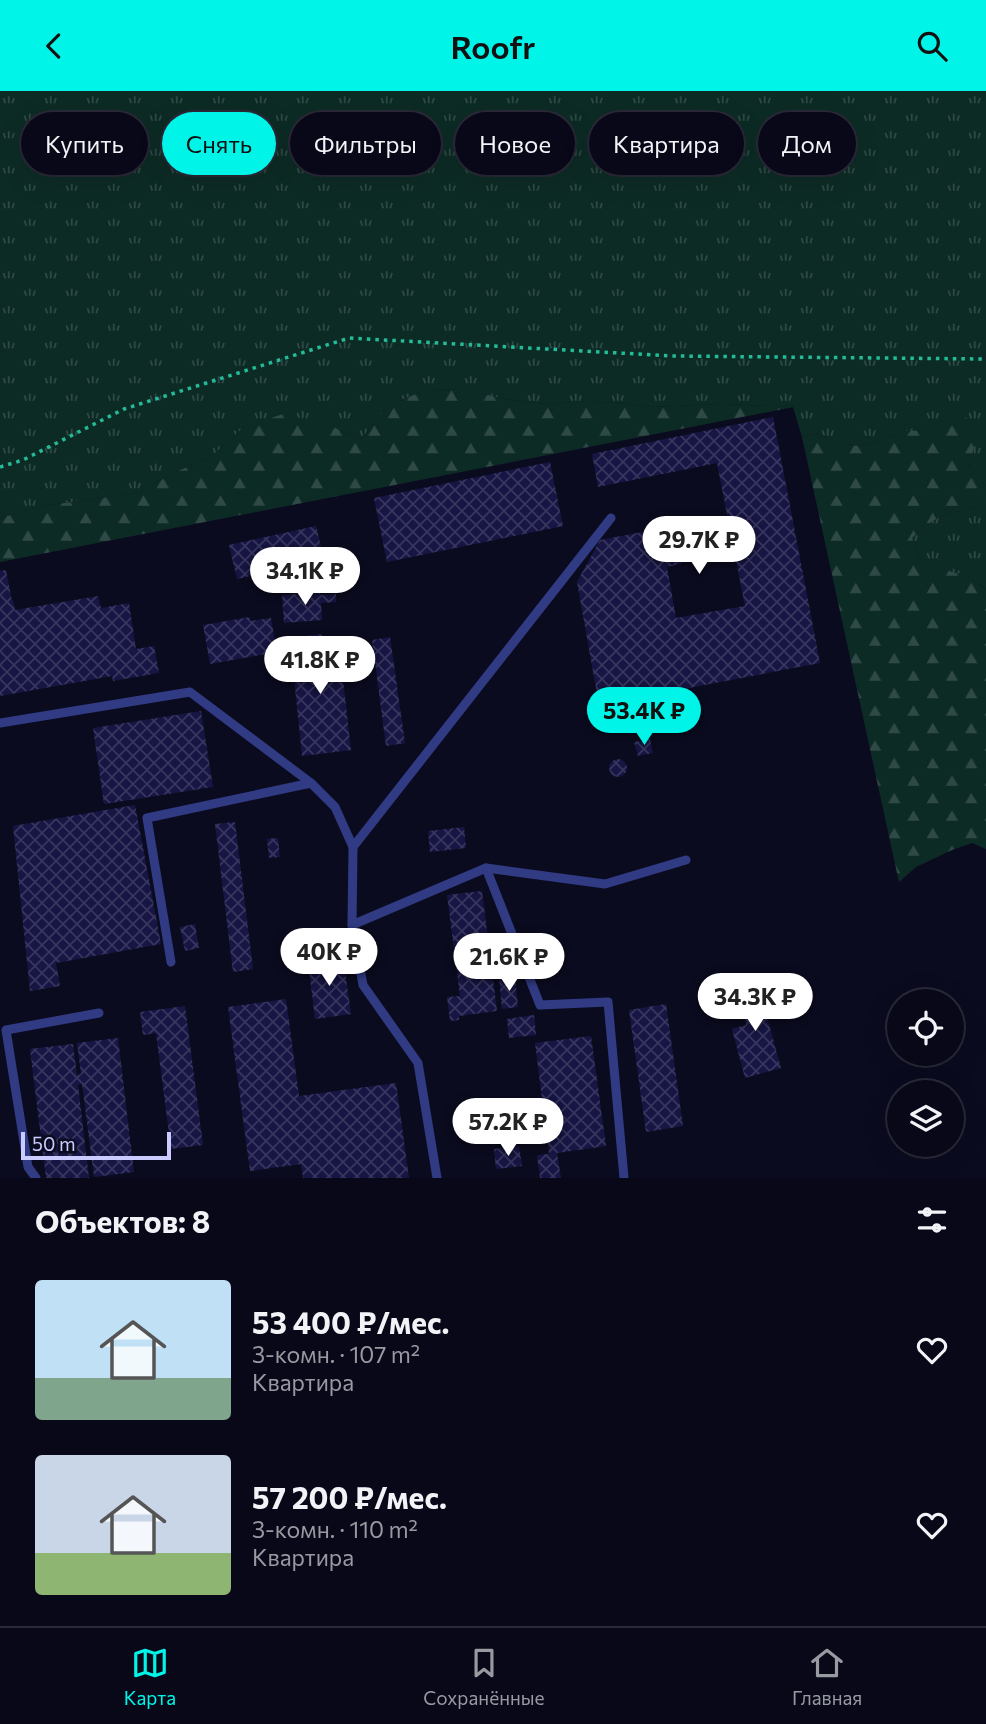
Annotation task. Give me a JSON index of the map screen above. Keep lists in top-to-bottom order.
{
  "scale_bar": "50 m",
  "page": {
    "header": "Roofr",
    "chip": [
      "Купить",
      "Снять",
      "Фильтры",
      "Новое",
      "Квартира",
      "Дом"
    ],
    "price": [
      "29.7K ₽",
      "34.1K ₽",
      "41.8K ₽",
      "53.4K ₽",
      "40K ₽",
      "21.6K ₽",
      "34.3K ₽",
      "57.2K ₽"
    ],
    "scale": "50 m",
    "heading": "Объектов: 8",
    "list": [
      {
        "name": "53 400 ₽/мес.",
        "note": "3-комн. · 107 m² · Квартира"
      },
      {
        "name": "57 200 ₽/мес.",
        "note": "3-комн. · 110 m² · Квартира"
      }
    ],
    "tabs": ["Карта", "Сохранённые", "Главная"]
  }
}
